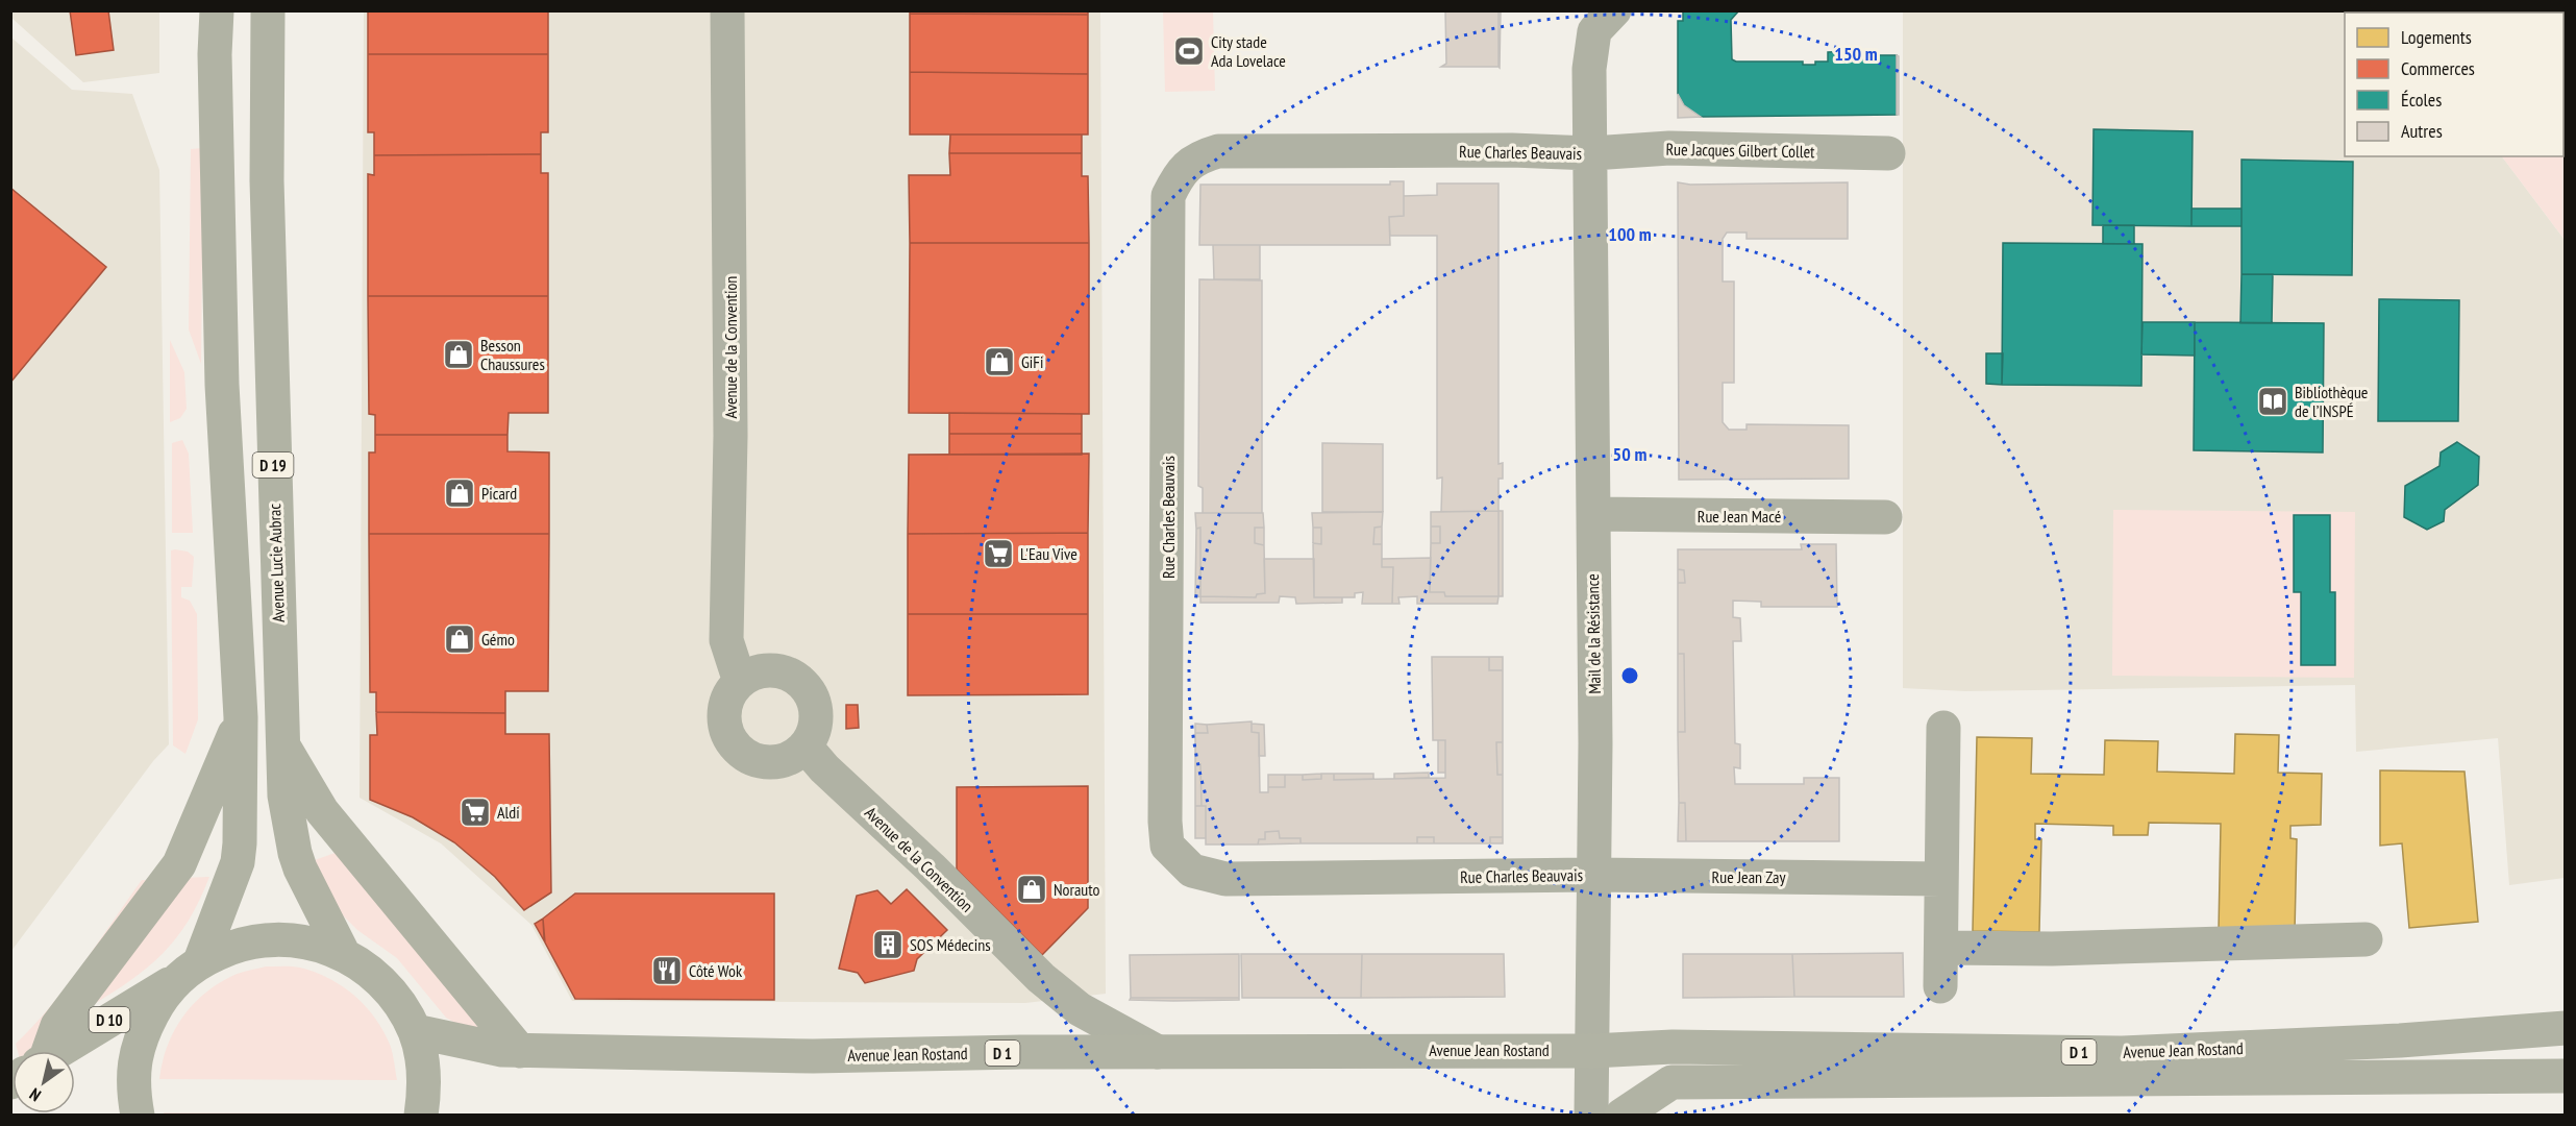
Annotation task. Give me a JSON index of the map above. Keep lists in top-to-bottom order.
{
  "streets": {
    "main road": [
      "D 19",
      "Avenue Lucie Aubrac",
      "D 10",
      "Avenue Jean Rostand",
      "D 1"
    ],
    "street": [
      "Rue Jacques Gilbert Collet",
      "Rue Charles Beauvais",
      "Avenue de la Convention",
      "Rue Jean Macé",
      "Mail de la Résistance",
      "Rue Jean Zay"
    ]
  },
  "crossings": [
    ["Rue Jacques Gilbert Collet", "Rue Charles Beauvais"],
    ["Rue Jacques Gilbert Collet", "Mail de la Résistance"],
    ["Rue Charles Beauvais", "Mail de la Résistance"],
    ["Rue Charles Beauvais", "Rue Jean Zay"],
    ["Avenue de la Convention", "Avenue Jean Rostand"],
    ["D 19", "D 10"],
    ["Rue Jean Macé", "Mail de la Résistance"],
    ["Mail de la Résistance", "Rue Jean Zay"],
    ["Mail de la Résistance", "Avenue Jean Rostand"]
  ],
  "places": {
    "sports": ["City stade Ada Lovelace"],
    "shop": [
      "Besson Chaussures",
      "GiFi",
      "Picard",
      "Gémo",
      "Norauto"
    ],
    "library": ["Bibliothèque de l’INSPÉ"],
    "supermarket": ["L'Eau Vive", "Aldi"],
    "building": ["SOS Médecins"],
    "restaurant": ["Côté Wok"]
  },
  "legend": [
    "Logements",
    "Commerces",
    "Écoles",
    "Autres"
  ],
  "north": "bottom left",
  "rings": ["150 m", "100 m", "50 m"]
}
